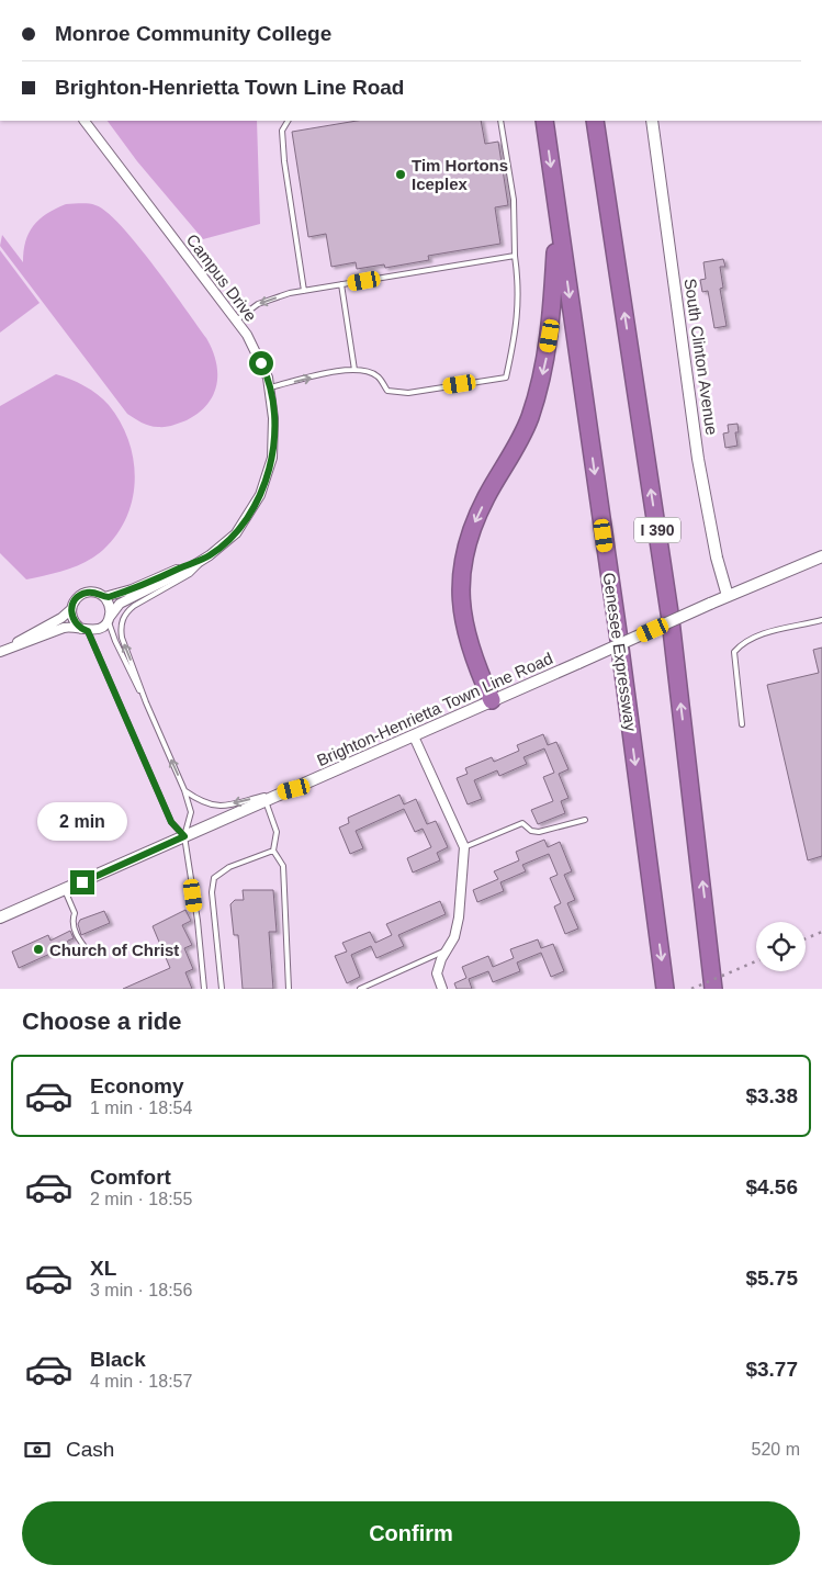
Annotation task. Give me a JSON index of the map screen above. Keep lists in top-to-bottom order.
{
  "streets": {
    "highway": ["I 390", "Genesee Expressway"],
    "street": ["Campus Drive", "South Clinton Avenue", "Brighton-Henrietta Town Line Road"]
  },
  "crossings": [
    ["South Clinton Avenue", "Brighton-Henrietta Town Line Road"]
  ],
  "places": ["Tim Hortons Iceplex", "Church of Christ"],
  "page": {
    "banner": ["Monroe Community College", "Brighton-Henrietta Town Line Road"],
    "bubble": "2 min",
    "heading": "Choose a ride",
    "list": [
      {
        "name": "Economy",
        "note": "1 min · 18:54",
        "value": "$3.38"
      },
      {
        "name": "Comfort",
        "note": "2 min · 18:55",
        "value": "$4.56"
      },
      {
        "name": "XL",
        "note": "3 min · 18:56",
        "value": "$5.75"
      },
      {
        "name": "Black",
        "note": "4 min · 18:57",
        "value": "$3.77"
      }
    ],
    "pay": ["Cash", "520 m"],
    "buttons": "Confirm"
  }
}
